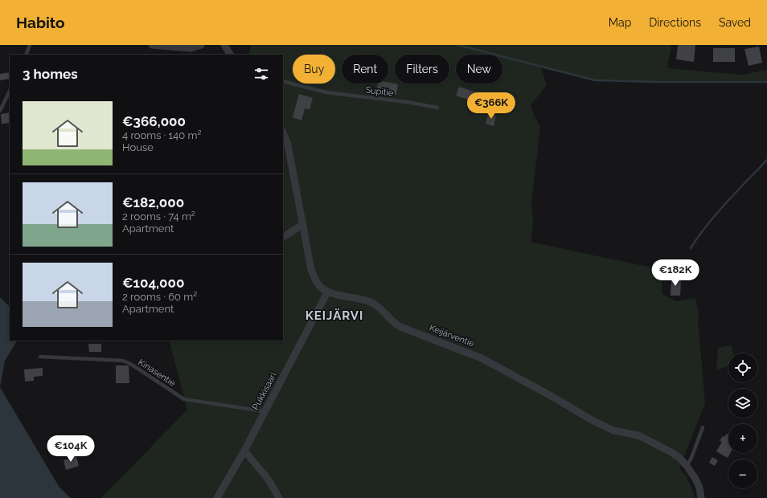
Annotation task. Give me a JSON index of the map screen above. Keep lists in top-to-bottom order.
{
  "streets": {
    "street": ["Keijärventie", "Pukkisaari"],
    "lane": ["Supitie", "Kinasentie"]
  },
  "crossings": [
    ["Keijärventie", "Pukkisaari"],
    ["Kinasentie", "Pukkisaari"]
  ],
  "districts": ["KEIJÄRVI"],
  "page": {
    "header": "Habito",
    "nav": ["Map", "Directions", "Saved"],
    "chip": [
      "Buy",
      "Rent",
      "Filters",
      "New"
    ],
    "heading": "3 homes",
    "price": ["€366K", "€182K", "€104K"],
    "list": [
      {
        "name": "€366,000",
        "note": "4 rooms · 140 m² · House"
      },
      {
        "name": "€182,000",
        "note": "2 rooms · 74 m² · Apartment"
      },
      {
        "name": "€104,000",
        "note": "2 rooms · 60 m² · Apartment"
      }
    ],
    "map_buttons": ["+", "−"]
  }
}
